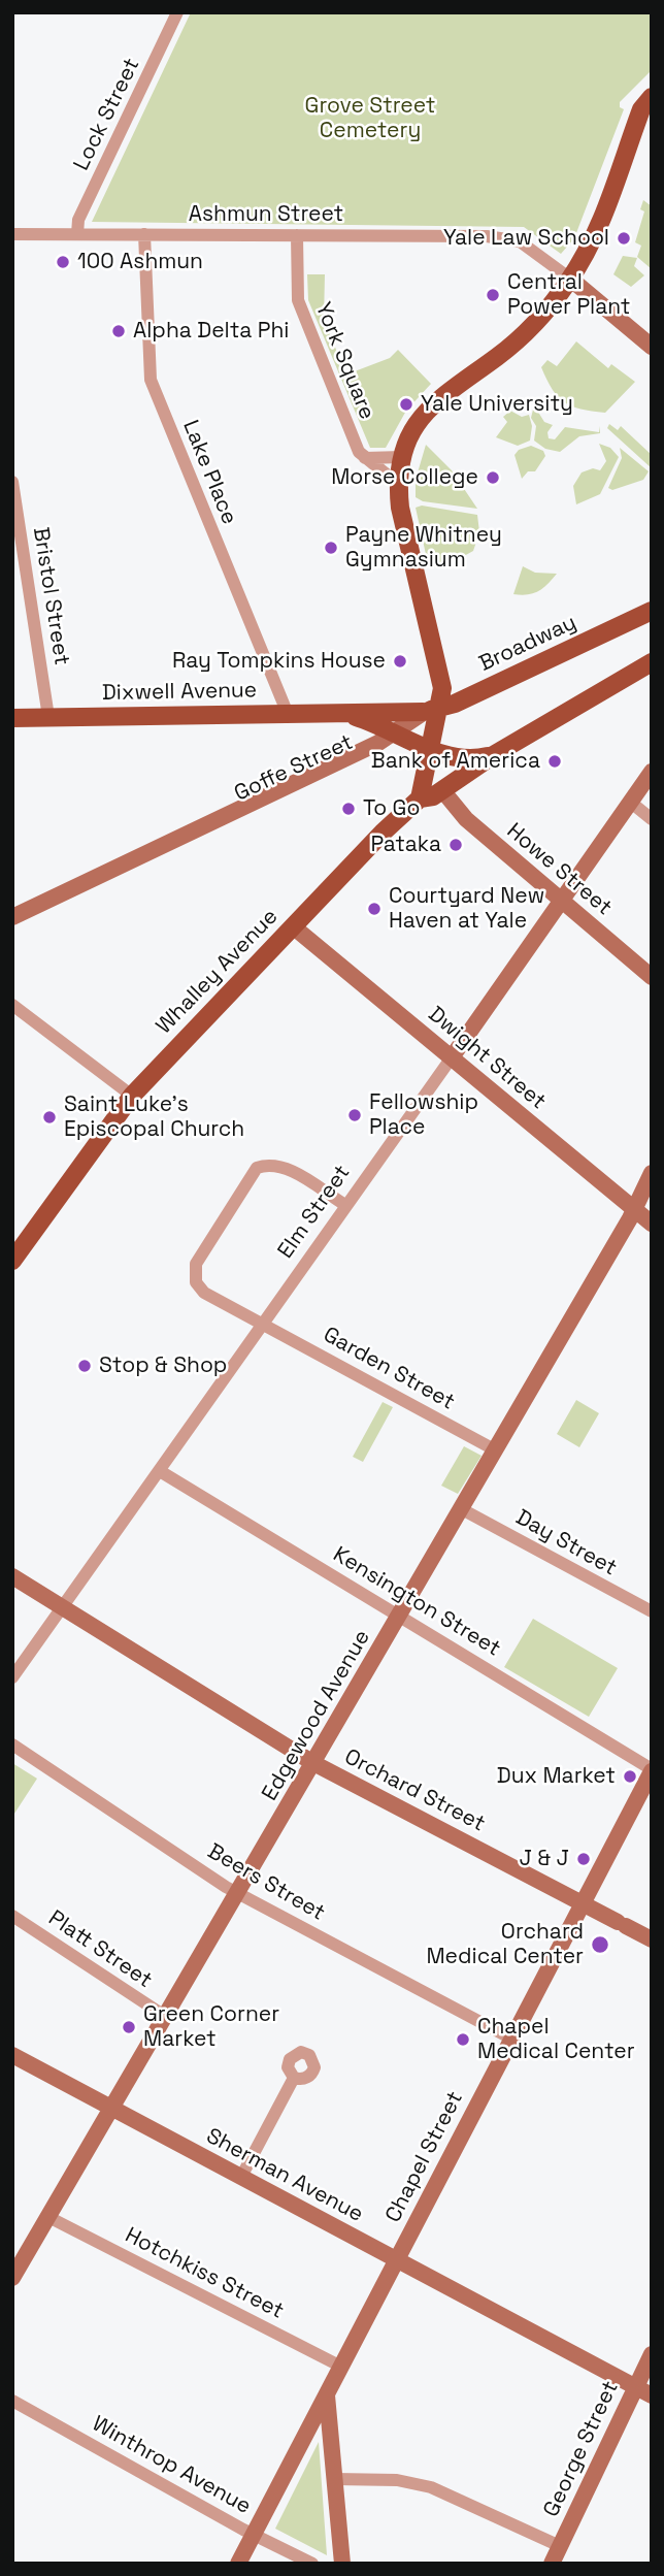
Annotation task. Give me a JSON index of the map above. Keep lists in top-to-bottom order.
{
  "streets": {
    "main road": [
      "Broadway",
      "Dixwell Avenue",
      "Goffe Street",
      "Howe Street",
      "Whalley Avenue",
      "Dwight Street",
      "Elm Street",
      "Edgewood Avenue",
      "Orchard Street",
      "Chapel Street",
      "Sherman Avenue",
      "George Street"
    ],
    "street": [
      "Lock Street",
      "Ashmun Street",
      "York Square",
      "Lake Place",
      "Bristol Street",
      "Garden Street",
      "Day Street",
      "Kensington Street",
      "Beers Street",
      "Platt Street",
      "Hotchkiss Street",
      "Winthrop Avenue"
    ]
  },
  "crossings": [
    ["Lock Street", "Ashmun Street"],
    ["Ashmun Street", "York Square"],
    ["Ashmun Street", "Lake Place"],
    ["Lake Place", "Dixwell Avenue"],
    ["Bristol Street", "Dixwell Avenue"],
    ["Broadway", "Dixwell Avenue"],
    ["Broadway", "Goffe Street"],
    ["Dixwell Avenue", "Goffe Street"],
    ["Dixwell Avenue", "Whalley Avenue"],
    ["Howe Street", "Whalley Avenue"],
    ["Howe Street", "Elm Street"],
    ["Whalley Avenue", "Dwight Street"],
    ["Dwight Street", "Elm Street"],
    ["Dwight Street", "Edgewood Avenue"],
    ["Elm Street", "Garden Street"],
    ["Elm Street", "Kensington Street"],
    ["Elm Street", "Orchard Street"],
    ["Garden Street", "Edgewood Avenue"],
    ["Day Street", "Edgewood Avenue"],
    ["Kensington Street", "Edgewood Avenue"],
    ["Kensington Street", "Chapel Street"],
    ["Edgewood Avenue", "Orchard Street"],
    ["Edgewood Avenue", "Beers Street"],
    ["Edgewood Avenue", "Platt Street"],
    ["Edgewood Avenue", "Sherman Avenue"],
    ["Edgewood Avenue", "Hotchkiss Street"],
    ["Orchard Street", "Chapel Street"],
    ["Beers Street", "Chapel Street"],
    ["Chapel Street", "Sherman Avenue"],
    ["Chapel Street", "Hotchkiss Street"],
    ["Chapel Street", "Winthrop Avenue"],
    ["Sherman Avenue", "George Street"]
  ],
  "parks": ["Grove Street Cemetery"],
  "places": [
    "Yale Law School",
    "100 Ashmun",
    "Central Power Plant",
    "Alpha Delta Phi",
    "Yale University",
    "Morse College",
    "Payne Whitney Gymnasium",
    "Ray Tompkins House",
    "Bank of America",
    "To Go",
    "Pataka",
    "Courtyard New Haven at Yale",
    "Fellowship Place",
    "Saint Luke's Episcopal Church",
    "Stop & Shop",
    "Dux Market",
    "J & J",
    "Orchard Medical Center",
    "Green Corner Market",
    "Chapel Medical Center"
  ]
}
